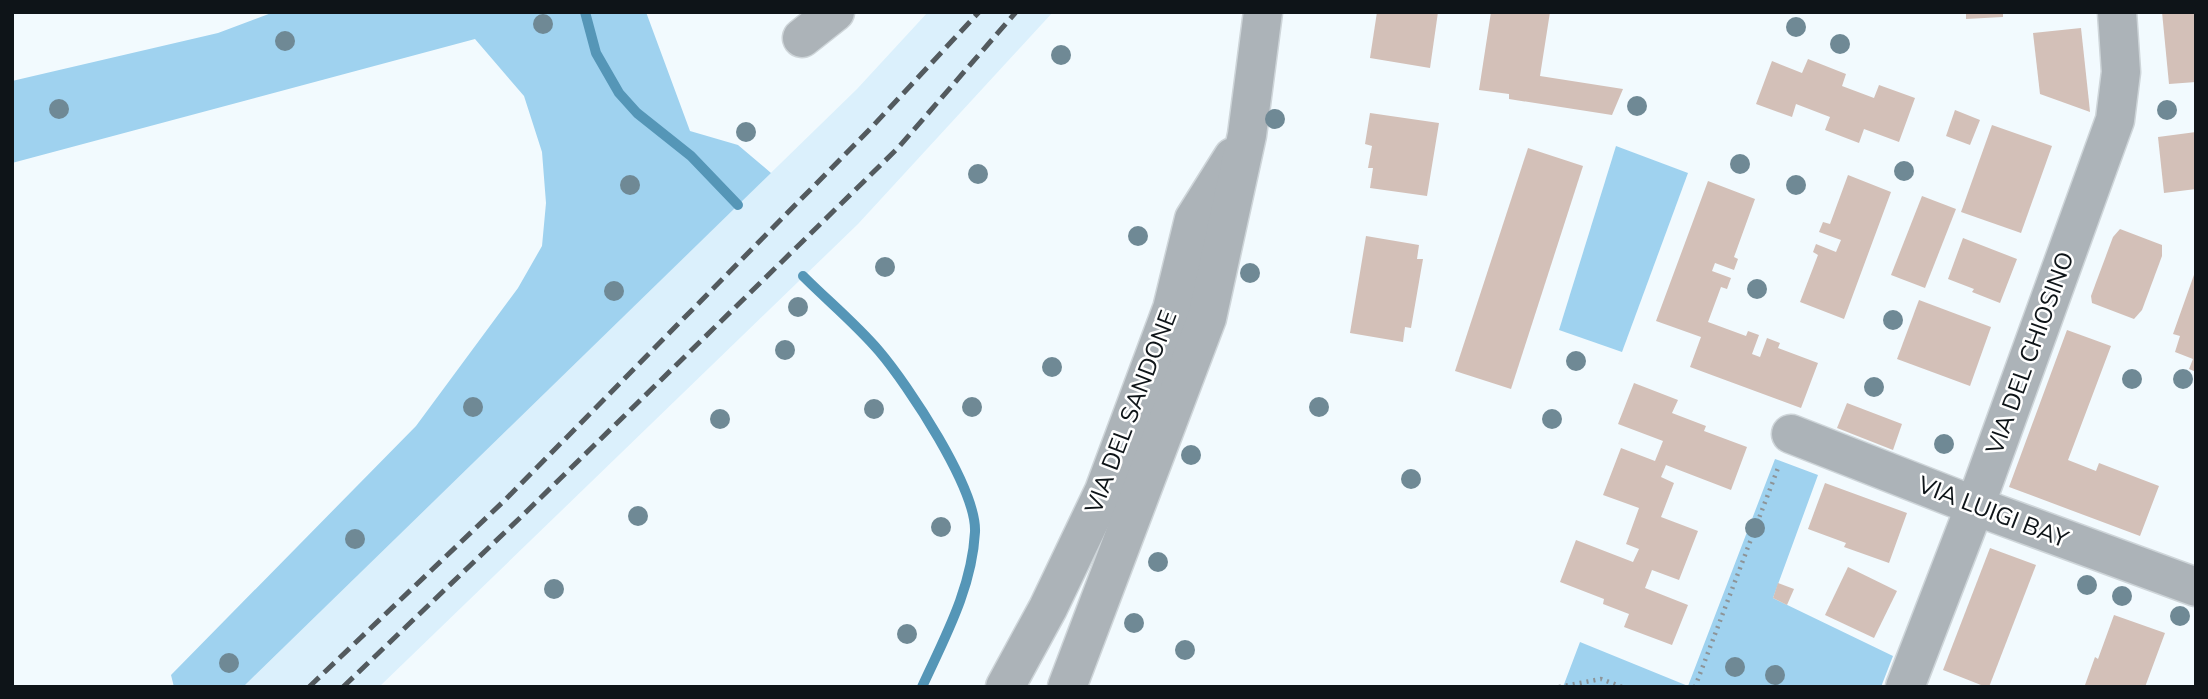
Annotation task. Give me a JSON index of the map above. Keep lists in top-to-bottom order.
{
  "streets": {
    "street": ["VIA DEL CHIOSINO", "VIA DEL SANDONE", "VIA LUIGI BAY"]
  },
  "crossings": [
    ["VIA DEL CHIOSINO", "VIA LUIGI BAY"]
  ]
}
